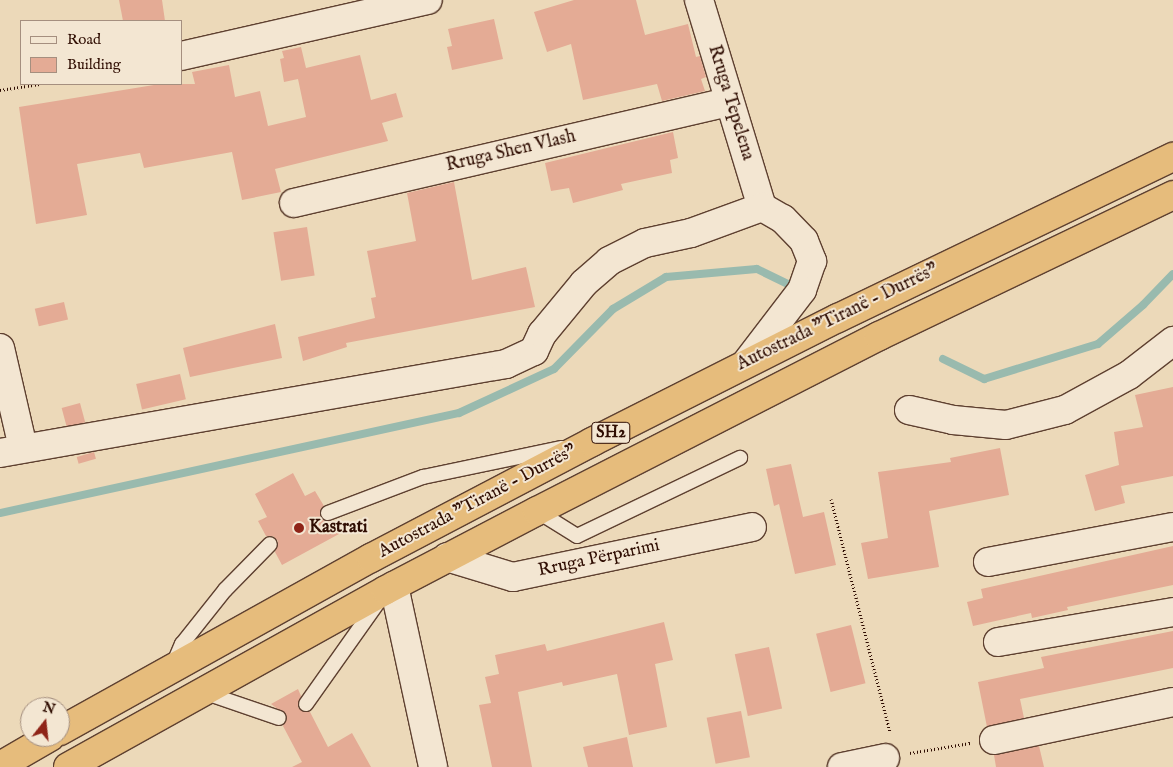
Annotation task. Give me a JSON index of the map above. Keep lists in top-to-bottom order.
{
  "streets": {
    "highway": ["Autostrada \"Tiranë - Durrës\"", "SH2"],
    "street": ["Rruga Tepelena", "Rruga Shen Vlash", "Rruga Përparimi"]
  },
  "crossings": [
    ["Rruga Tepelena", "Rruga Shen Vlash"],
    ["Autostrada \"Tiranë - Durrës\"", "Rruga Përparimi"]
  ],
  "places": ["Kastrati"],
  "legend": ["Road", "Building"],
  "north": "top"
}
